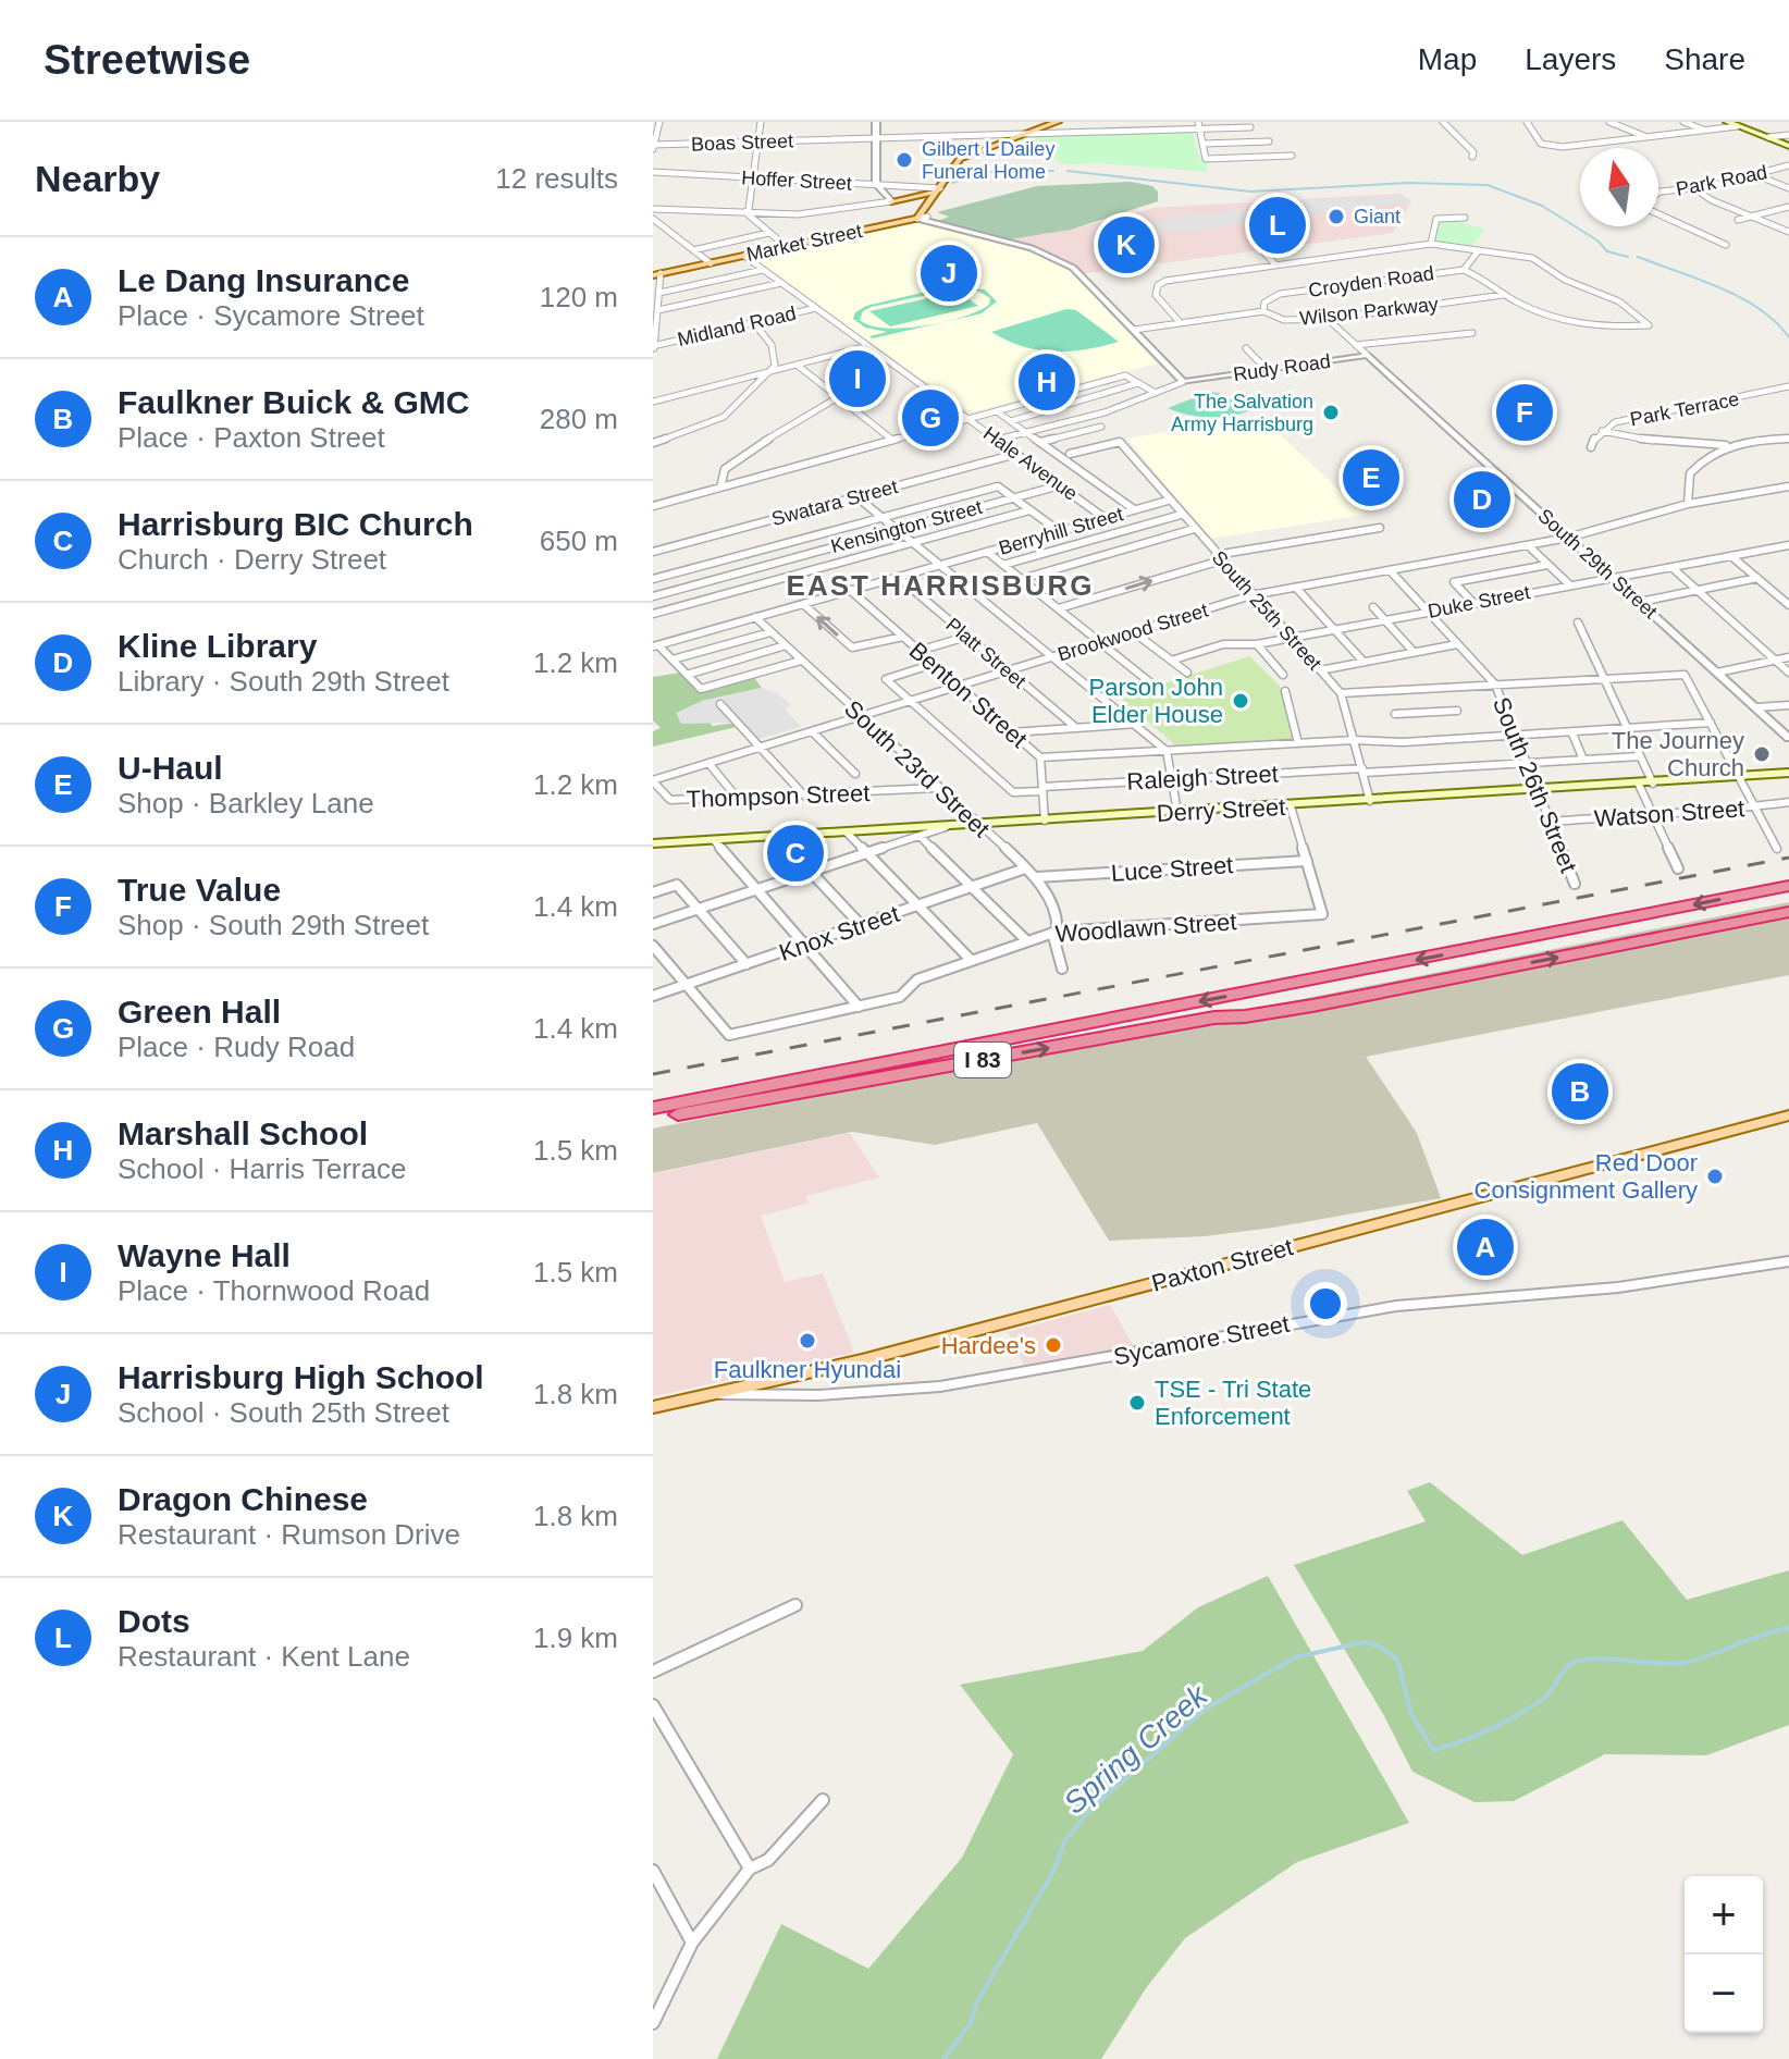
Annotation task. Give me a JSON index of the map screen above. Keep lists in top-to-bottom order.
{
  "streets": {
    "highway": ["I 83"],
    "main road": ["Market Street", "Derry Street", "Paxton Street"],
    "street": [
      "Boas Street",
      "Hoffer Street",
      "Park Road",
      "Croyden Road",
      "Wilson Parkway",
      "Midland Road",
      "Rudy Road",
      "Park Terrace",
      "Hale Avenue",
      "Swatara Street",
      "Kensington Street",
      "Berryhill Street",
      "South 29th Street",
      "Duke Street",
      "South 25th Street",
      "Brookwood Street",
      "Platt Street",
      "Benton Street",
      "South 23rd Street",
      "Raleigh Street",
      "South 26th Street",
      "Thompson Street",
      "Watson Street",
      "Luce Street",
      "Woodlawn Street",
      "Knox Street",
      "Sycamore Street"
    ]
  },
  "crossings": [
    ["Market Street", "Hale Avenue"],
    ["Croyden Road", "Wilson Parkway"],
    ["Wilson Parkway", "South 29th Street"],
    ["Midland Road", "Hale Avenue"],
    ["Rudy Road", "Hale Avenue"],
    ["Rudy Road", "South 29th Street"],
    ["Hale Avenue", "Swatara Street"],
    ["Hale Avenue", "Kensington Street"],
    ["Hale Avenue", "Berryhill Street"],
    ["Berryhill Street", "South 25th Street"],
    ["Berryhill Street", "Platt Street"],
    ["Berryhill Street", "Benton Street"],
    ["Berryhill Street", "South 23rd Street"],
    ["South 29th Street", "Duke Street"],
    ["South 29th Street", "Brookwood Street"],
    ["Duke Street", "South 25th Street"],
    ["Duke Street", "South 26th Street"],
    ["South 25th Street", "Brookwood Street"],
    ["South 25th Street", "Raleigh Street"],
    ["South 25th Street", "Derry Street"],
    ["Brookwood Street", "Platt Street"],
    ["Brookwood Street", "Benton Street"],
    ["Brookwood Street", "South 23rd Street"],
    ["Brookwood Street", "Raleigh Street"],
    ["Brookwood Street", "South 26th Street"],
    ["Brookwood Street", "Thompson Street"],
    ["Benton Street", "Raleigh Street"],
    ["Benton Street", "Derry Street"],
    ["South 23rd Street", "Thompson Street"],
    ["South 23rd Street", "Derry Street"],
    ["South 23rd Street", "Luce Street"],
    ["South 23rd Street", "Woodlawn Street"],
    ["South 23rd Street", "Knox Street"],
    ["Raleigh Street", "South 26th Street"],
    ["South 26th Street", "Derry Street"],
    ["South 26th Street", "Watson Street"],
    ["Luce Street", "Woodlawn Street"],
    ["Woodlawn Street", "Knox Street"],
    ["Paxton Street", "Sycamore Street"]
  ],
  "districts": ["EAST HARRISBURG"],
  "water": ["Spring Creek"],
  "places": [
    "Gilbert L Dailey Funeral Home",
    "Giant",
    "The Salvation Army Harrisburg",
    "Parson John Elder House",
    "The Journey Church",
    "Red Door Consignment Gallery",
    "Faulkner Hyundai",
    "Hardee's",
    "TSE - Tri State Enforcement"
  ],
  "north": "top",
  "page": {
    "header": "Streetwise",
    "nav": ["Map", "Layers", "Share"],
    "heading": ["Nearby", "12 results"],
    "pins": [
      "L",
      "K",
      "J",
      "I",
      "H",
      "F",
      "G",
      "E",
      "D",
      "C",
      "B",
      "A"
    ],
    "list": [
      {
        "mark": "A",
        "name": "Le Dang Insurance",
        "note": "Place · Sycamore Street",
        "value": "120 m"
      },
      {
        "mark": "B",
        "name": "Faulkner Buick & GMC",
        "note": "Place · Paxton Street",
        "value": "280 m"
      },
      {
        "mark": "C",
        "name": "Harrisburg BIC Church",
        "note": "Church · Derry Street",
        "value": "650 m"
      },
      {
        "mark": "D",
        "name": "Kline Library",
        "note": "Library · South 29th Street",
        "value": "1.2 km"
      },
      {
        "mark": "E",
        "name": "U-Haul",
        "note": "Shop · Barkley Lane",
        "value": "1.2 km"
      },
      {
        "mark": "F",
        "name": "True Value",
        "note": "Shop · South 29th Street",
        "value": "1.4 km"
      },
      {
        "mark": "G",
        "name": "Green Hall",
        "note": "Place · Rudy Road",
        "value": "1.4 km"
      },
      {
        "mark": "H",
        "name": "Marshall School",
        "note": "School · Harris Terrace",
        "value": "1.5 km"
      },
      {
        "mark": "I",
        "name": "Wayne Hall",
        "note": "Place · Thornwood Road",
        "value": "1.5 km"
      },
      {
        "mark": "J",
        "name": "Harrisburg High School",
        "note": "School · South 25th Street",
        "value": "1.8 km"
      },
      {
        "mark": "K",
        "name": "Dragon Chinese",
        "note": "Restaurant · Rumson Drive",
        "value": "1.8 km"
      },
      {
        "mark": "L",
        "name": "Dots",
        "note": "Restaurant · Kent Lane",
        "value": "1.9 km"
      }
    ],
    "map_buttons": ["+", "−"]
  }
}
